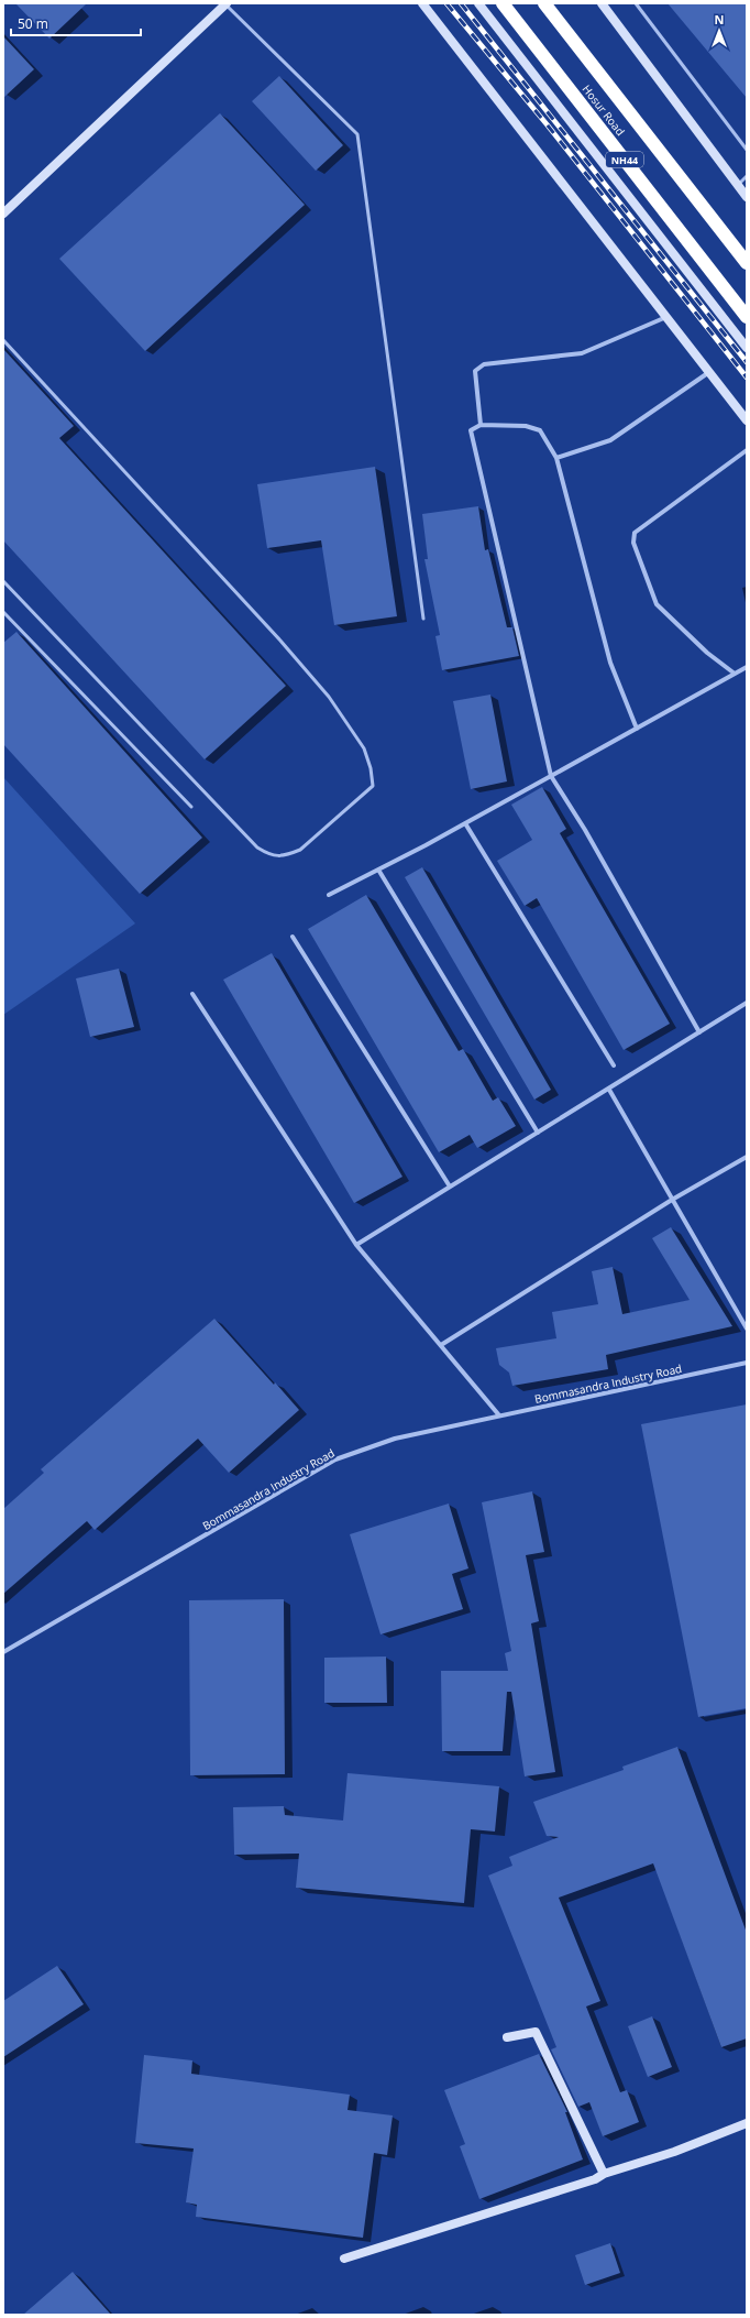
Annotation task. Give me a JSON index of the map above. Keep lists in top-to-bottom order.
{
  "streets": {
    "highway": ["Hosur Road", "NH44"],
    "street": ["Bommasandra Industry Road"]
  },
  "scale_bar": "50 m",
  "north": "top"
}
